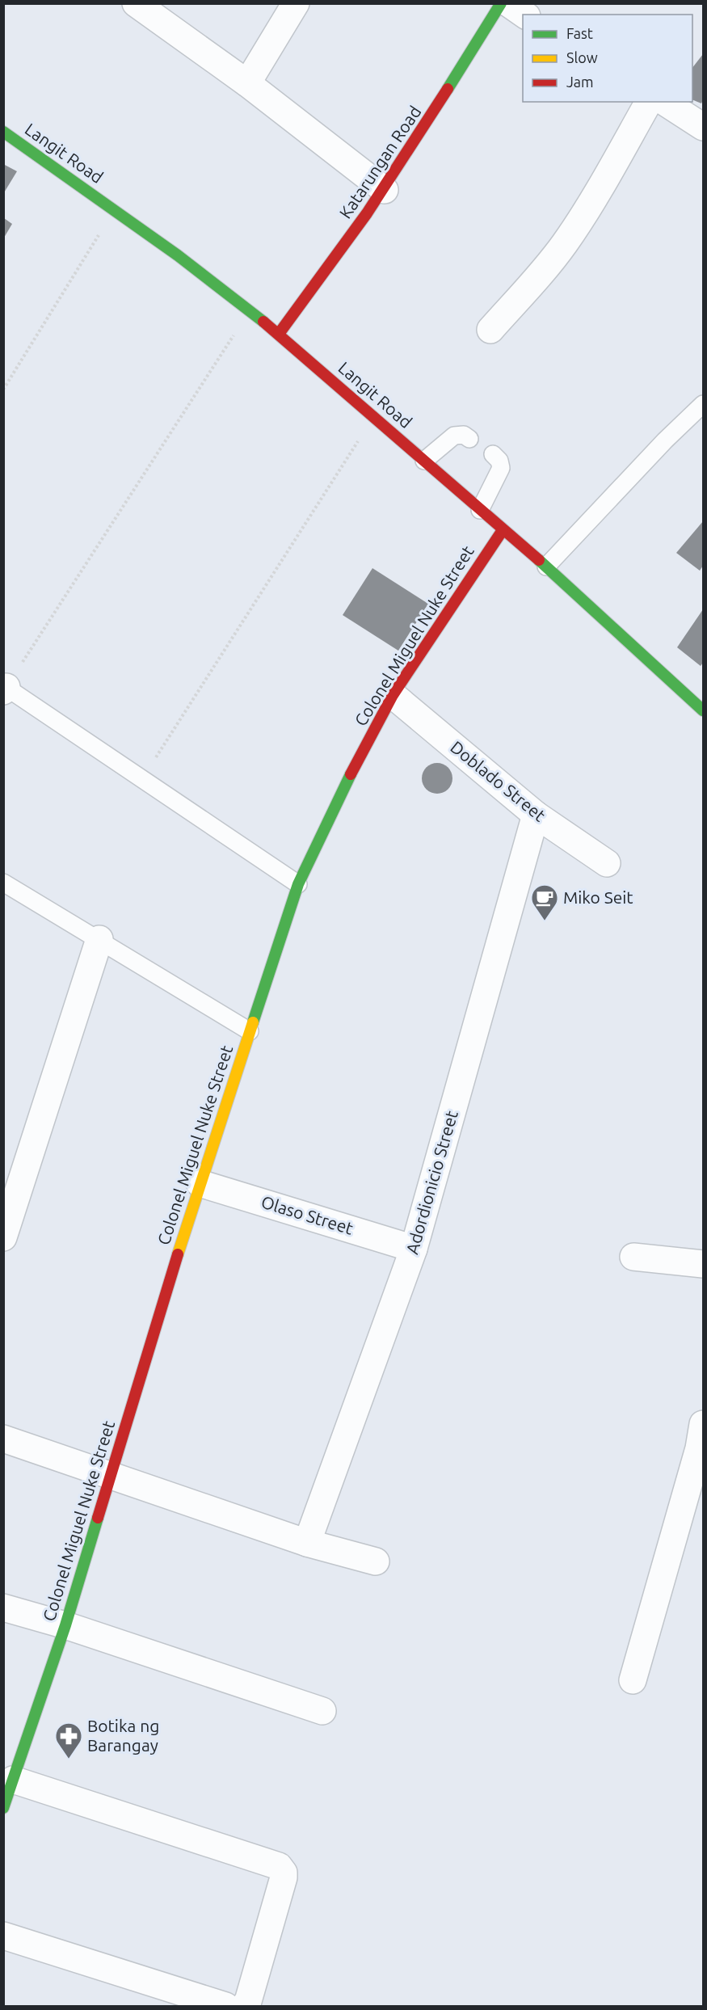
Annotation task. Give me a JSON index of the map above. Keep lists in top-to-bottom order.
{
  "streets": {
    "street": [
      "Langit Road",
      "Katarungan Road",
      "Colonel Miguel Nuke Street",
      "Doblado Street",
      "Adordionicio Street",
      "Olaso Street"
    ]
  },
  "crossings": [
    ["Langit Road", "Katarungan Road"],
    ["Langit Road", "Colonel Miguel Nuke Street"],
    ["Colonel Miguel Nuke Street", "Doblado Street"],
    ["Colonel Miguel Nuke Street", "Olaso Street"],
    ["Doblado Street", "Adordionicio Street"],
    ["Adordionicio Street", "Olaso Street"]
  ],
  "places": {
    "cafe": ["Miko Seit"],
    "pharmacy": ["Botika ng Barangay"]
  },
  "legend": ["Fast", "Slow", "Jam"]
}
